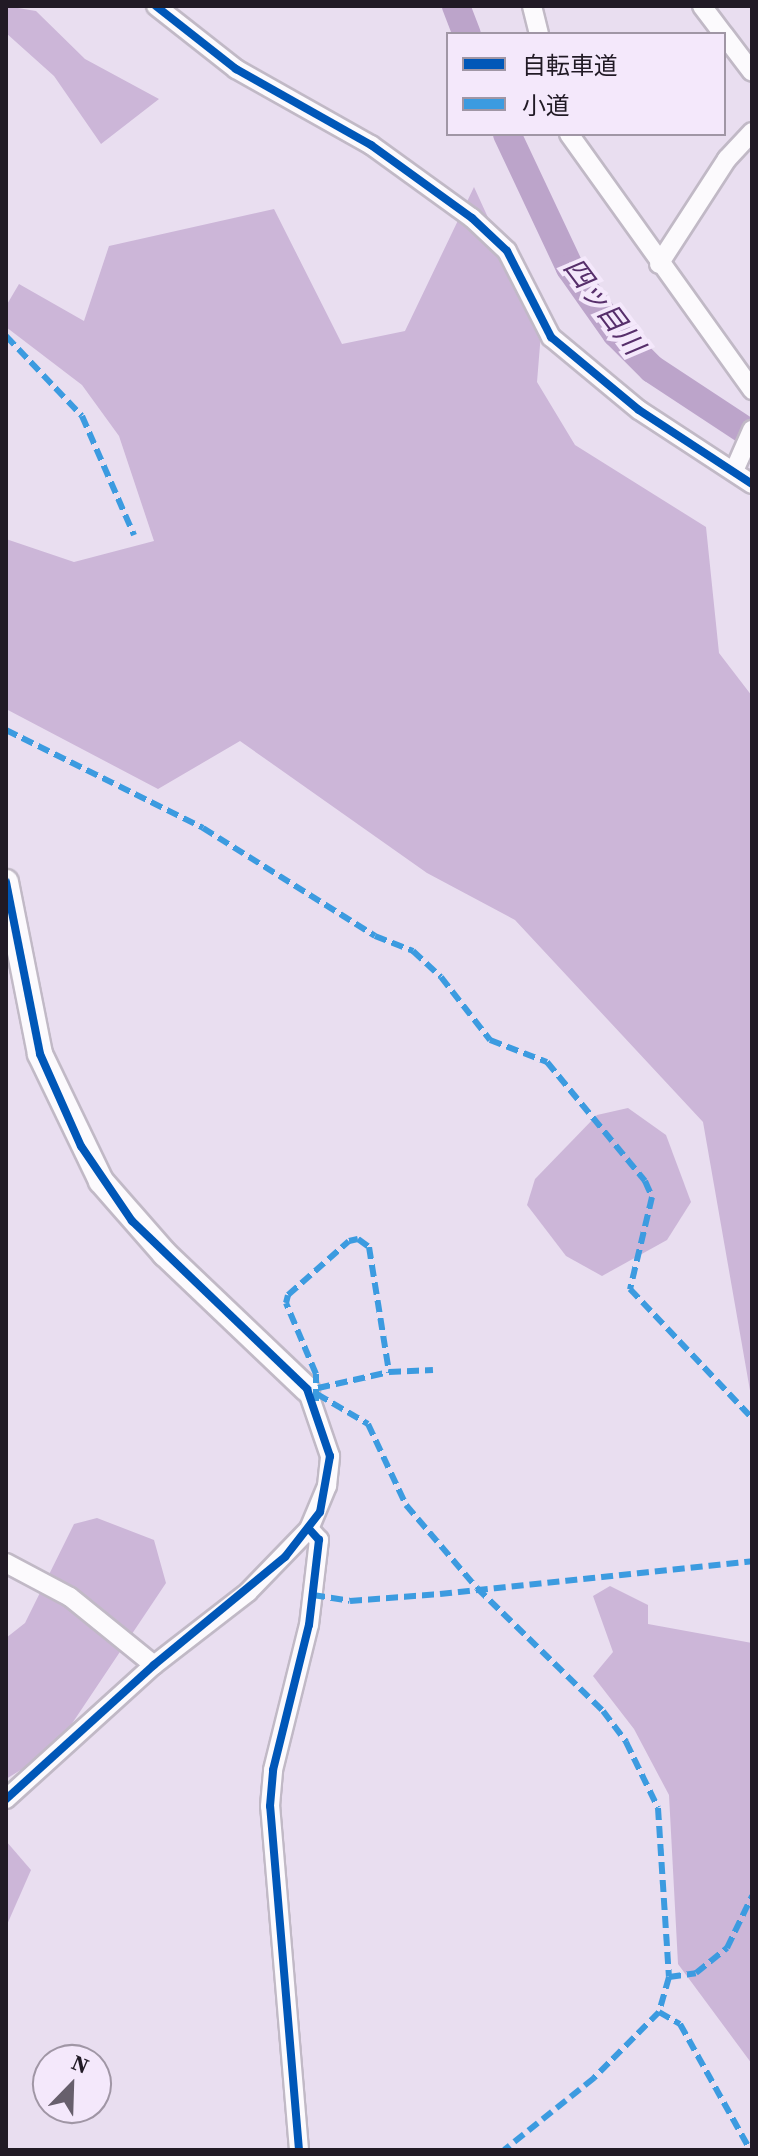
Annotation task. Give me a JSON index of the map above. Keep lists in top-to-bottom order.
{
  "water": ["四ッ目川"],
  "legend": ["自転車道", "小道"],
  "north": "top right"
}
